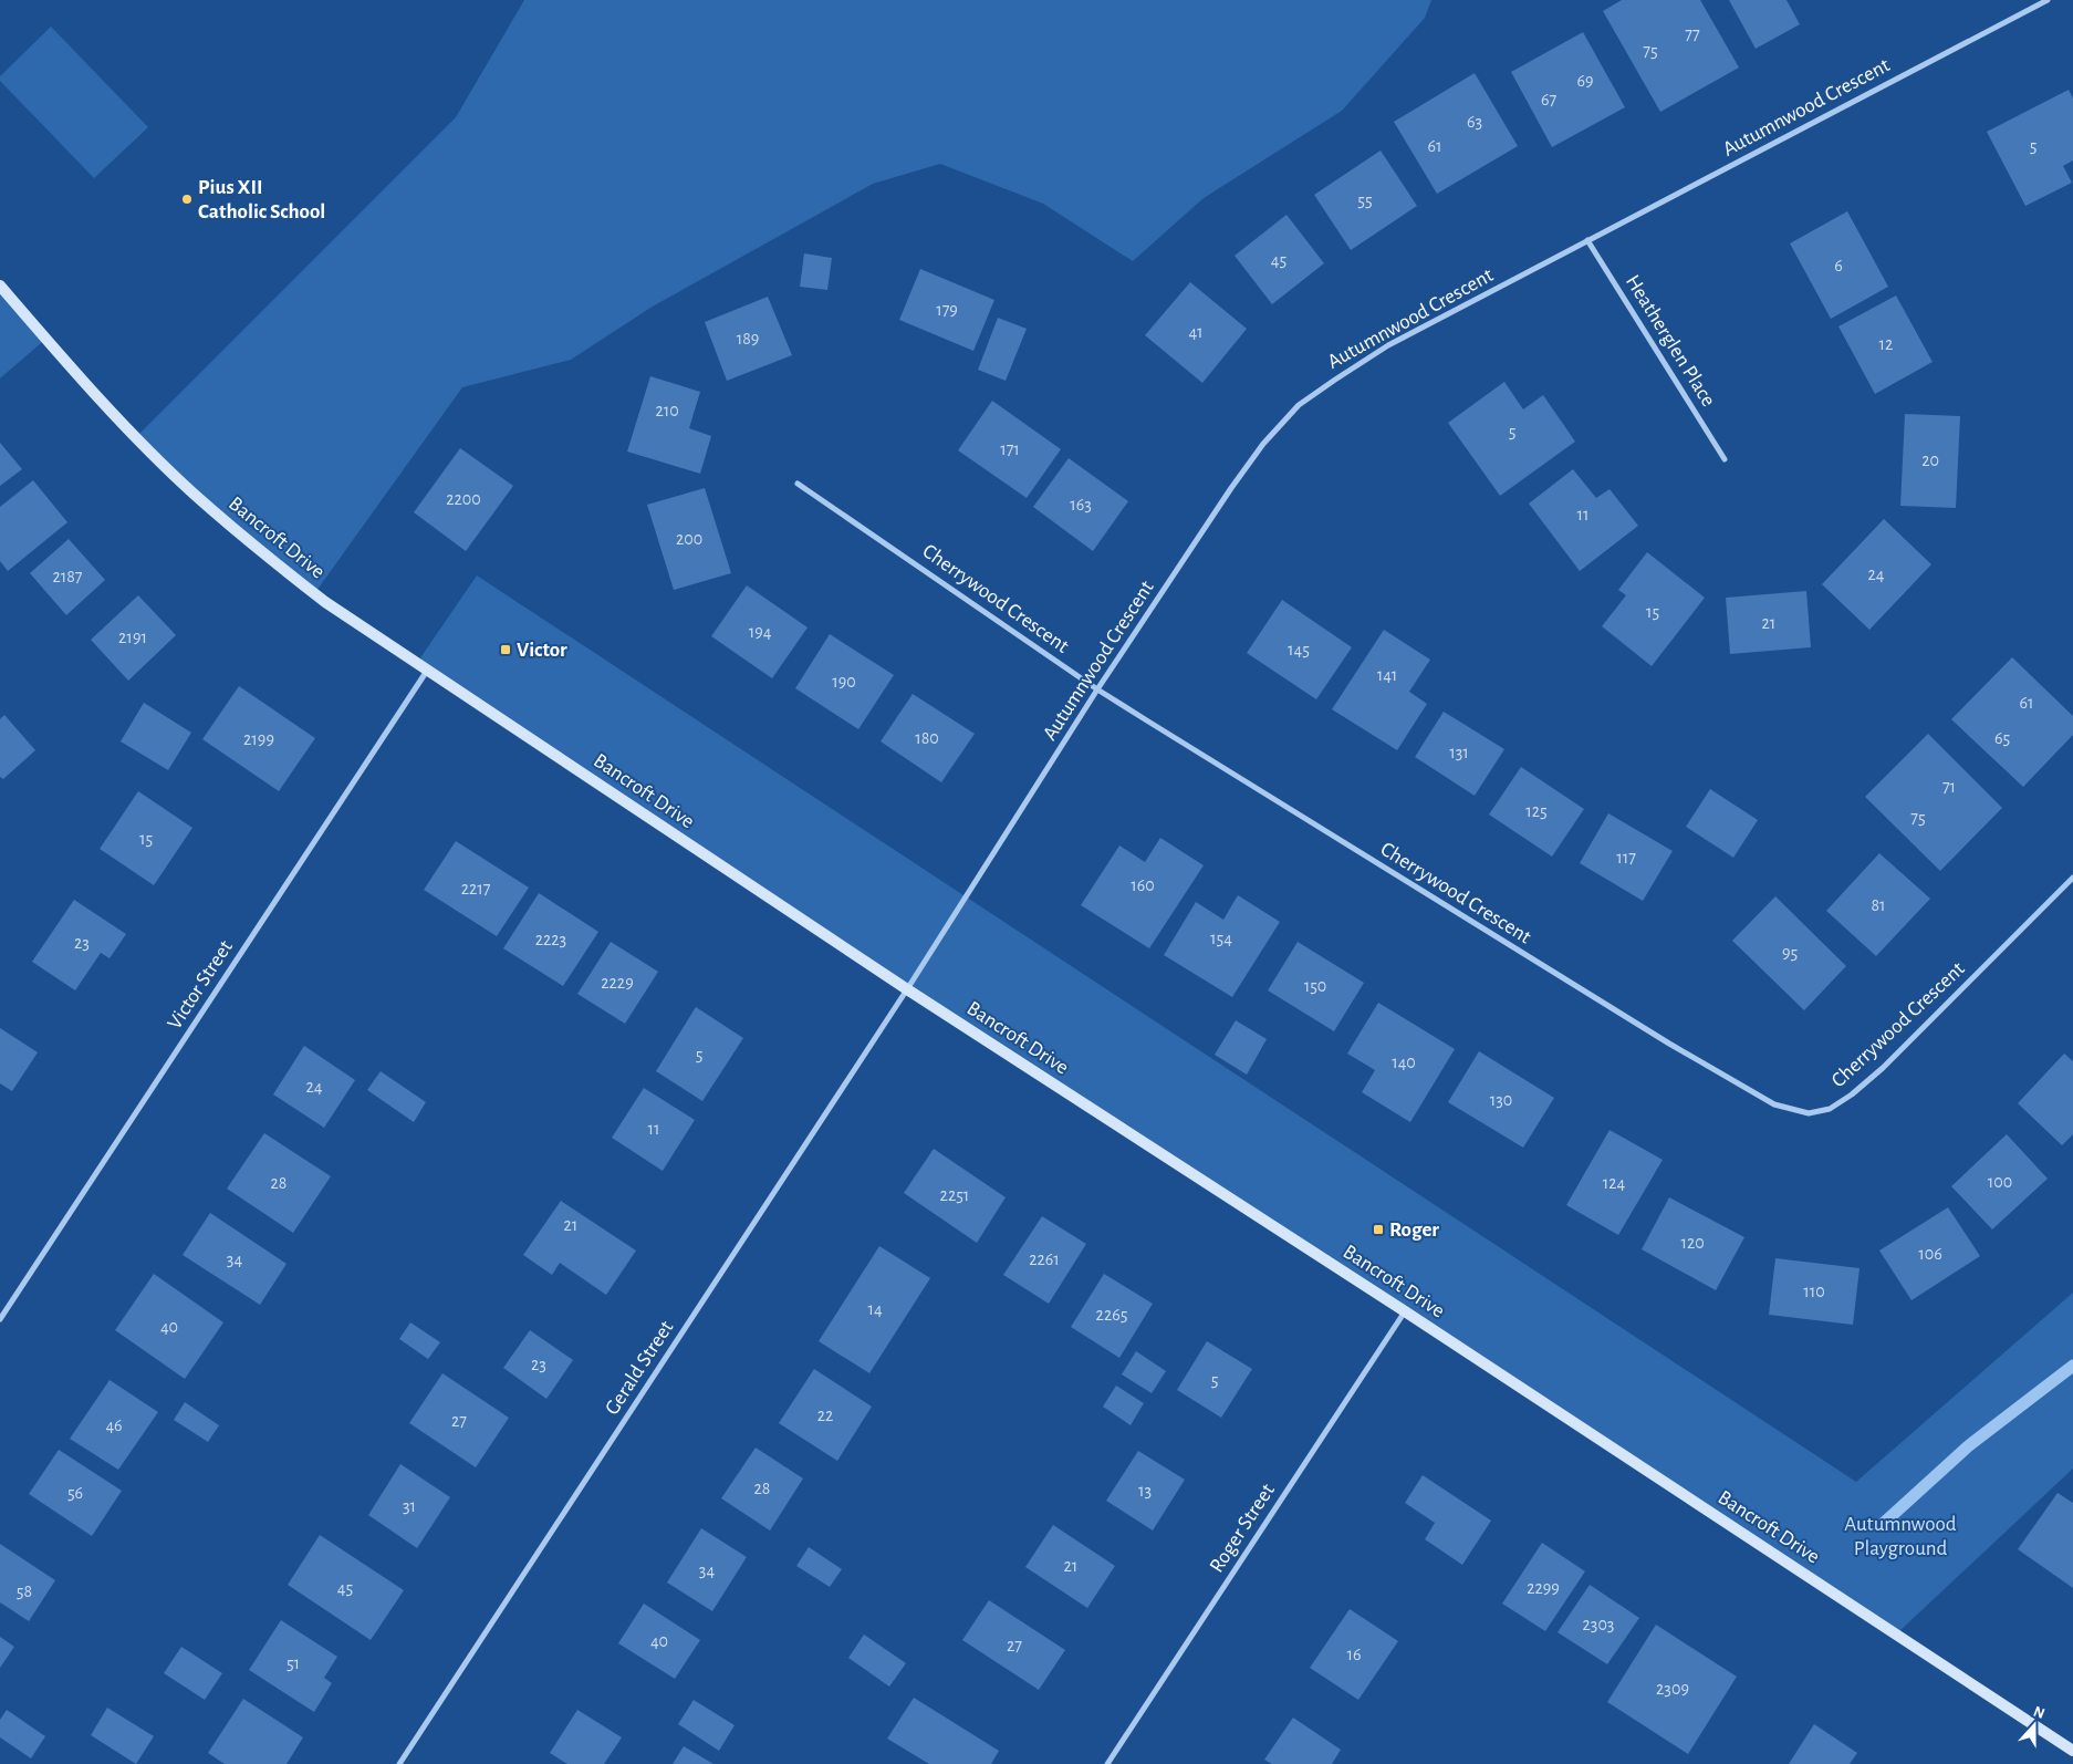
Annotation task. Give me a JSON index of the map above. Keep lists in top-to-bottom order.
{
  "streets": {
    "main road": ["Bancroft Drive"],
    "street": [
      "Autumnwood Crescent",
      "Heatherglen Place",
      "Cherrywood Crescent",
      "Victor Street",
      "Gerald Street",
      "Roger Street"
    ]
  },
  "crossings": [
    ["Autumnwood Crescent", "Heatherglen Place"],
    ["Autumnwood Crescent", "Bancroft Drive"],
    ["Autumnwood Crescent", "Cherrywood Crescent"],
    ["Autumnwood Crescent", "Gerald Street"],
    ["Bancroft Drive", "Victor Street"],
    ["Bancroft Drive", "Gerald Street"],
    ["Bancroft Drive", "Roger Street"]
  ],
  "parks": ["Autumnwood Playground"],
  "places": {
    "other": ["Pius XII Catholic School"],
    "transit": ["Victor", "Roger"]
  },
  "house_numbers": [
    "77",
    "75",
    "69",
    "67",
    "63",
    "61",
    "5",
    "55",
    "45",
    "6",
    "179",
    "41",
    "189",
    "12",
    "210",
    "5",
    "171",
    "20",
    "2200",
    "163",
    "11",
    "200",
    "24",
    "2187",
    "15",
    "21",
    "194",
    "2191",
    "145",
    "141",
    "190",
    "61",
    "180",
    "65",
    "2199",
    "131",
    "71",
    "125",
    "75",
    "15",
    "117",
    "160",
    "2217",
    "81",
    "154",
    "2223",
    "23",
    "95",
    "2229",
    "150",
    "5",
    "140",
    "24",
    "130",
    "11",
    "100",
    "28",
    "124",
    "2251",
    "21",
    "120",
    "106",
    "34",
    "2261",
    "110",
    "14",
    "2265",
    "40",
    "23",
    "5",
    "22",
    "27",
    "46",
    "28",
    "13",
    "56",
    "31",
    "21",
    "34",
    "45",
    "2299",
    "58",
    "2303",
    "40",
    "27",
    "16",
    "51",
    "2309"
  ],
  "north": "top"
}
